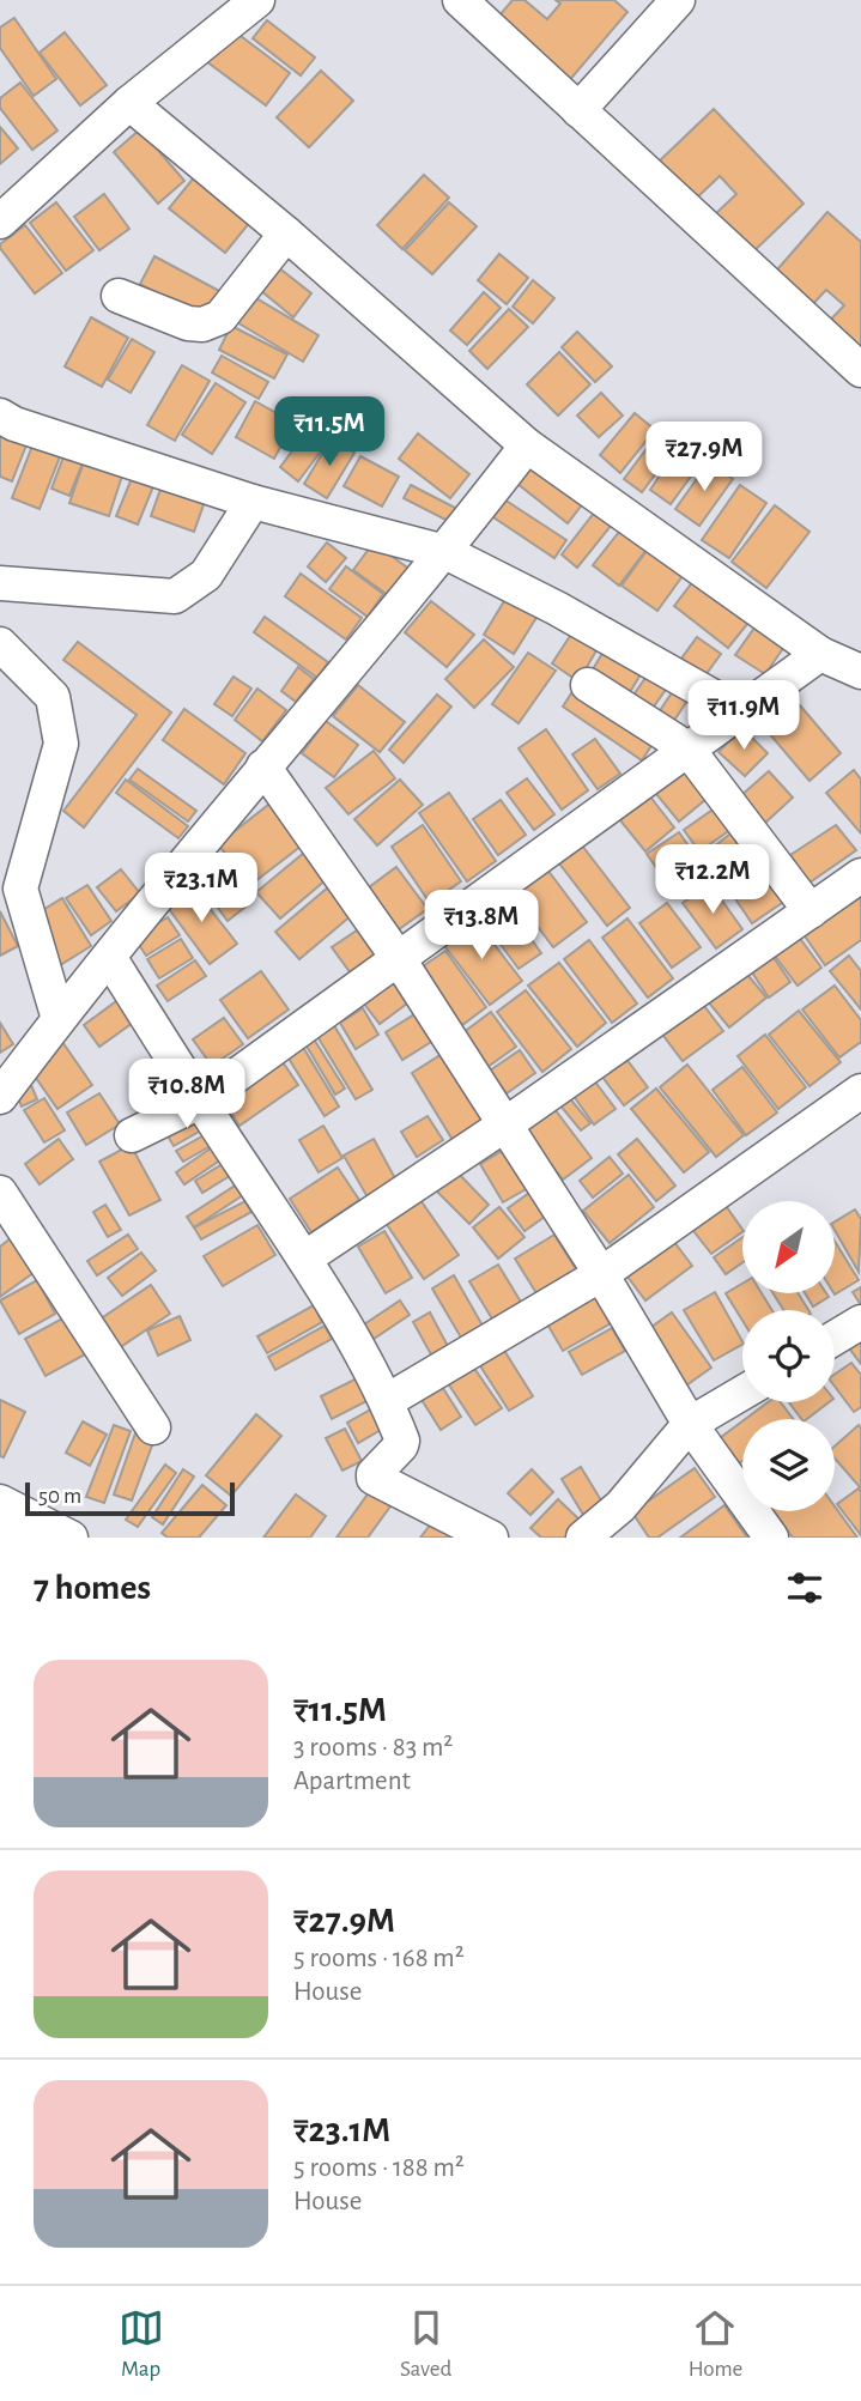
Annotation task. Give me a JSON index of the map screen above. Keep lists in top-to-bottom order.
{
  "scale_bar": "50 m",
  "north": "bottom left",
  "page": {
    "price": [
      "₹11.5M",
      "₹27.9M",
      "₹11.9M",
      "₹12.2M",
      "₹23.1M",
      "₹13.8M",
      "₹10.8M"
    ],
    "scale": "50 m",
    "heading": "7 homes",
    "list": [
      {
        "name": "₹11.5M",
        "note": "3 rooms · 83 m² · Apartment"
      },
      {
        "name": "₹27.9M",
        "note": "5 rooms · 168 m² · House"
      },
      {
        "name": "₹23.1M",
        "note": "5 rooms · 188 m² · House"
      }
    ],
    "tabs": ["Map", "Saved", "Home"]
  }
}
